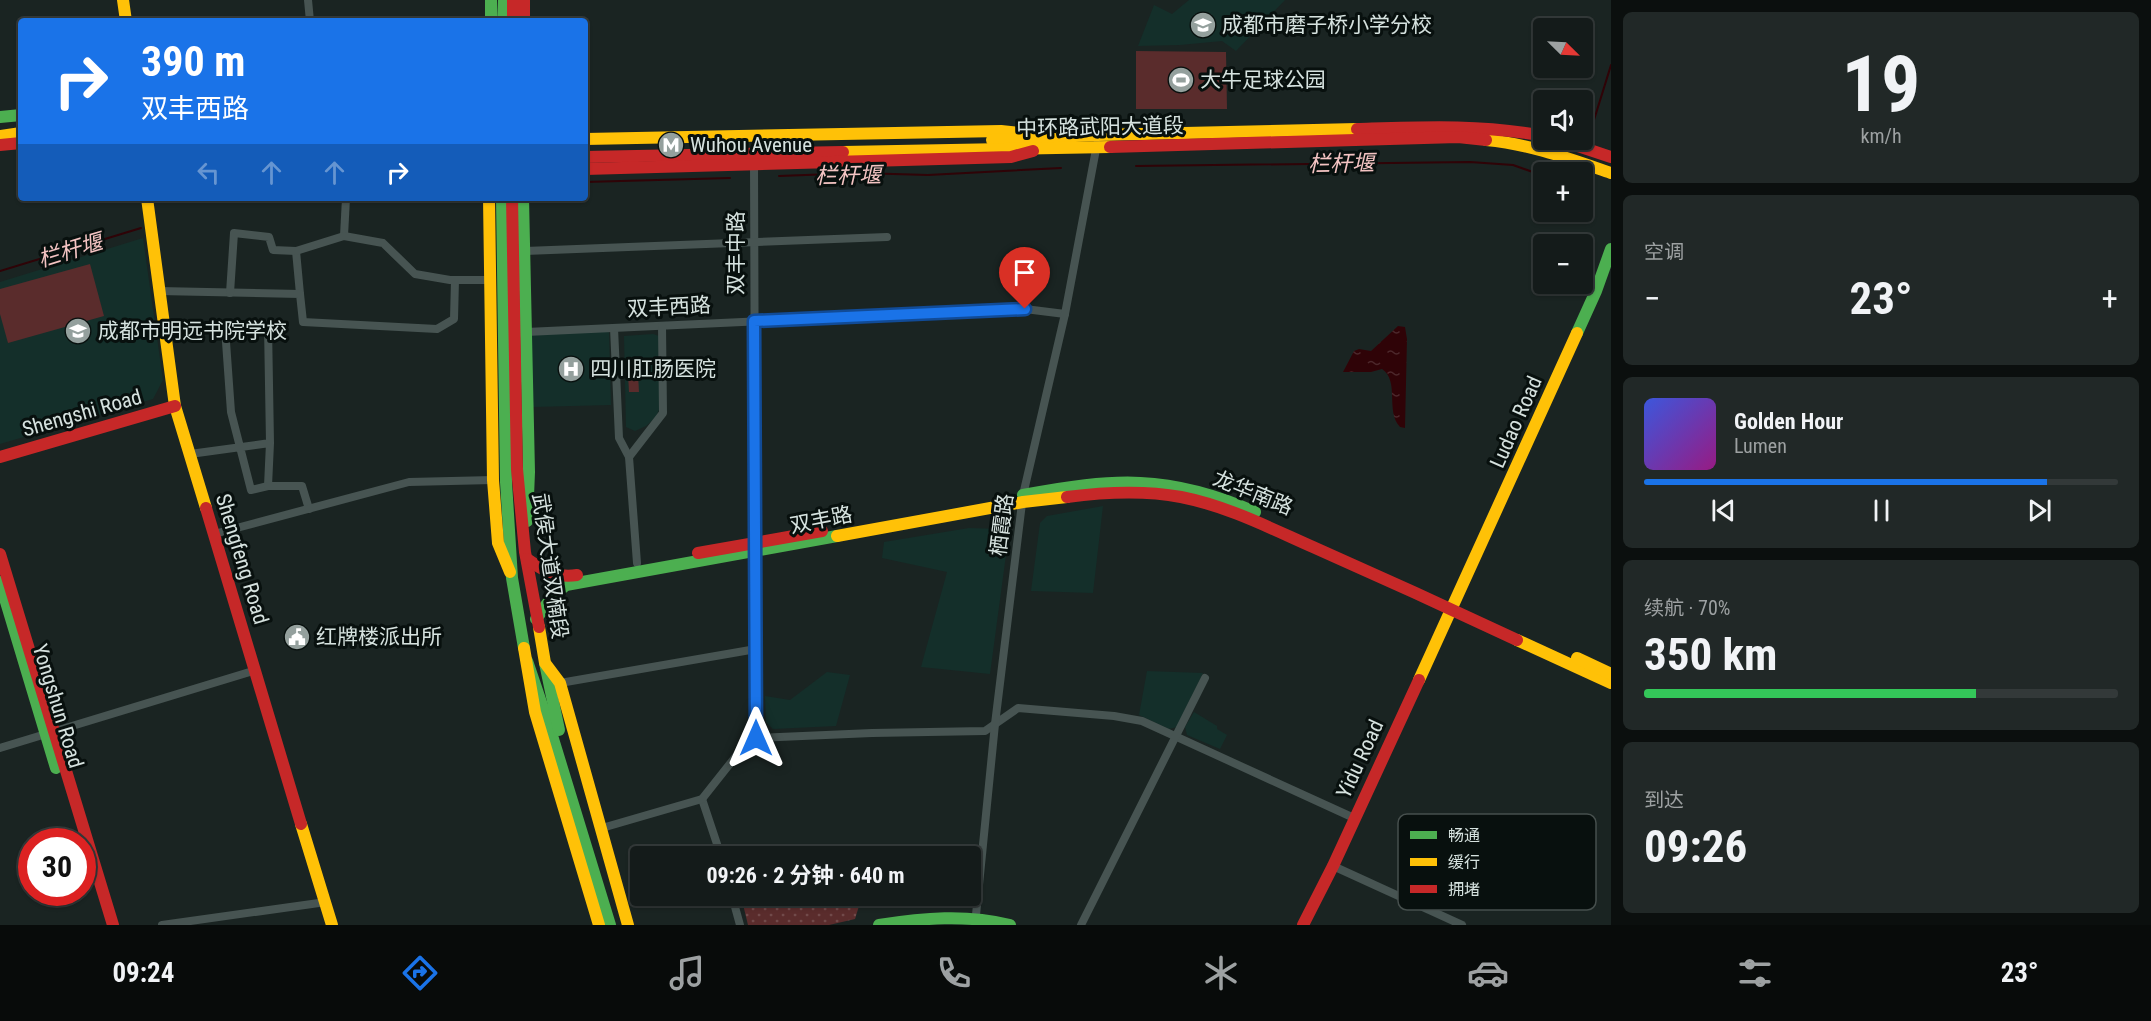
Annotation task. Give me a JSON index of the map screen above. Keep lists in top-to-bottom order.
{
  "streets": {
    "main road": [
      "中环路武阳大道段",
      "Shengshi Road",
      "Ludao Road",
      "龙华南路",
      "双丰路",
      "Shengfeng Road",
      "武侯大道双楠段",
      "Yongshun Road",
      "Yidu Road"
    ],
    "street": ["双丰中路", "双丰西路", "栖霞路"]
  },
  "crossings": [
    ["中环路武阳大道段", "栖霞路"],
    ["双丰中路", "双丰西路"],
    ["双丰中路", "双丰路"],
    ["双丰西路", "栖霞路"],
    ["Shengshi Road", "Shengfeng Road"],
    ["Ludao Road", "龙华南路"],
    ["Ludao Road", "Yidu Road"],
    ["龙华南路", "双丰路"],
    ["龙华南路", "栖霞路"],
    ["龙华南路", "Yidu Road"],
    ["双丰路", "栖霞路"],
    ["双丰路", "武侯大道双楠段"]
  ],
  "water": ["栏杆堰"],
  "places": {
    "school or university": ["成都市磨子桥小学分校", "成都市明远书院学校"],
    "sports": ["大牛足球公园"],
    "metro station": ["Wuhou Avenue"],
    "hospital": ["四川肛肠医院"],
    "public building": ["红牌楼派出所"]
  },
  "legend": ["畅通", "缓行", "拥堵"],
  "north": "bottom right",
  "page": {
    "tile": [
      ["19", "km/h"],
      "空调",
      ["续航 · 70%", "350 km"],
      ["到达", "09:26"]
    ],
    "map_buttons": ["+", "−"],
    "turn": ["390 m", "双丰西路"],
    "heat": ["−", "23°", "+"],
    "song": ["Golden Hour", "Lumen"],
    "limit": "30",
    "trip": "09:26 · 2 分钟 · 640 m",
    "tabs": ["09:24", "23°"]
  }
}
